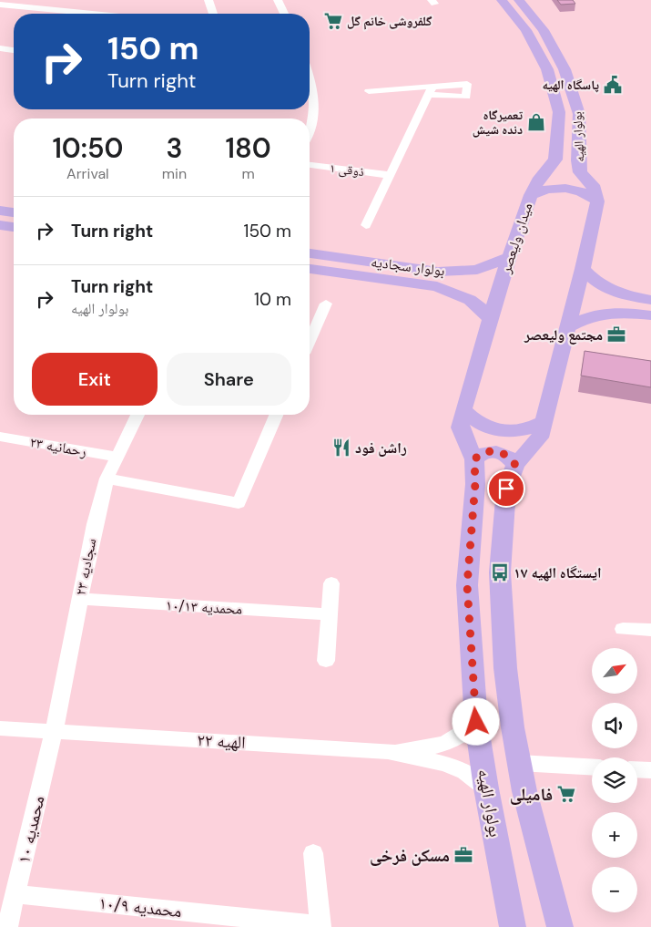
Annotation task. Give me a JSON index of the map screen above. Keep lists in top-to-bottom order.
{
  "streets": {
    "main road": ["بولوار الهیه", "میدان ولیعصر", "بولوار سجادیه"],
    "street": [
      "ذوقی ۱",
      "رحمانیه ۲۳",
      "سجادیه ۲۳",
      "محمدیه ۱۰/۱۳",
      "الهیه ۲۲",
      "محمدیه ۱۰",
      "محمدیه ۱۰/۹"
    ]
  },
  "crossings": [
    ["بولوار الهیه", "میدان ولیعصر"],
    ["بولوار الهیه", "الهیه ۲۲"],
    ["میدان ولیعصر", "بولوار سجادیه"],
    ["رحمانیه ۲۳", "سجادیه ۲۳"],
    ["سجادیه ۲۳", "محمدیه ۱۰/۱۳"],
    ["سجادیه ۲۳", "الهیه ۲۲"],
    ["سجادیه ۲۳", "محمدیه ۱۰"],
    ["الهیه ۲۲", "محمدیه ۱۰"],
    ["محمدیه ۱۰", "محمدیه ۱۰/۹"]
  ],
  "places": {
    "supermarket": ["گلفروشی خانم گل", "فامیلی"],
    "public building": ["پاسگاه الهیه"],
    "shop": ["تعمیرگاه دنده شیش"],
    "office": ["مجتمع ولیعصر", "مسکن فرخی"],
    "restaurant": ["راشن فود"],
    "bus stop": ["ایستگاه الهیه ۱۷"]
  },
  "north": "top right",
  "page": {
    "turn": ["150 m", "Turn right"],
    "eta": [
      "10:50",
      "Arrival",
      "3",
      "min",
      "180",
      "m"
    ],
    "list": [
      {
        "name": "Turn right",
        "value": "150 m"
      },
      {
        "name": "Turn right",
        "note": "بولوار الهیه",
        "value": "10 m"
      }
    ],
    "buttons": ["Exit", "Share"],
    "map_buttons": ["+", "−"]
  }
}
